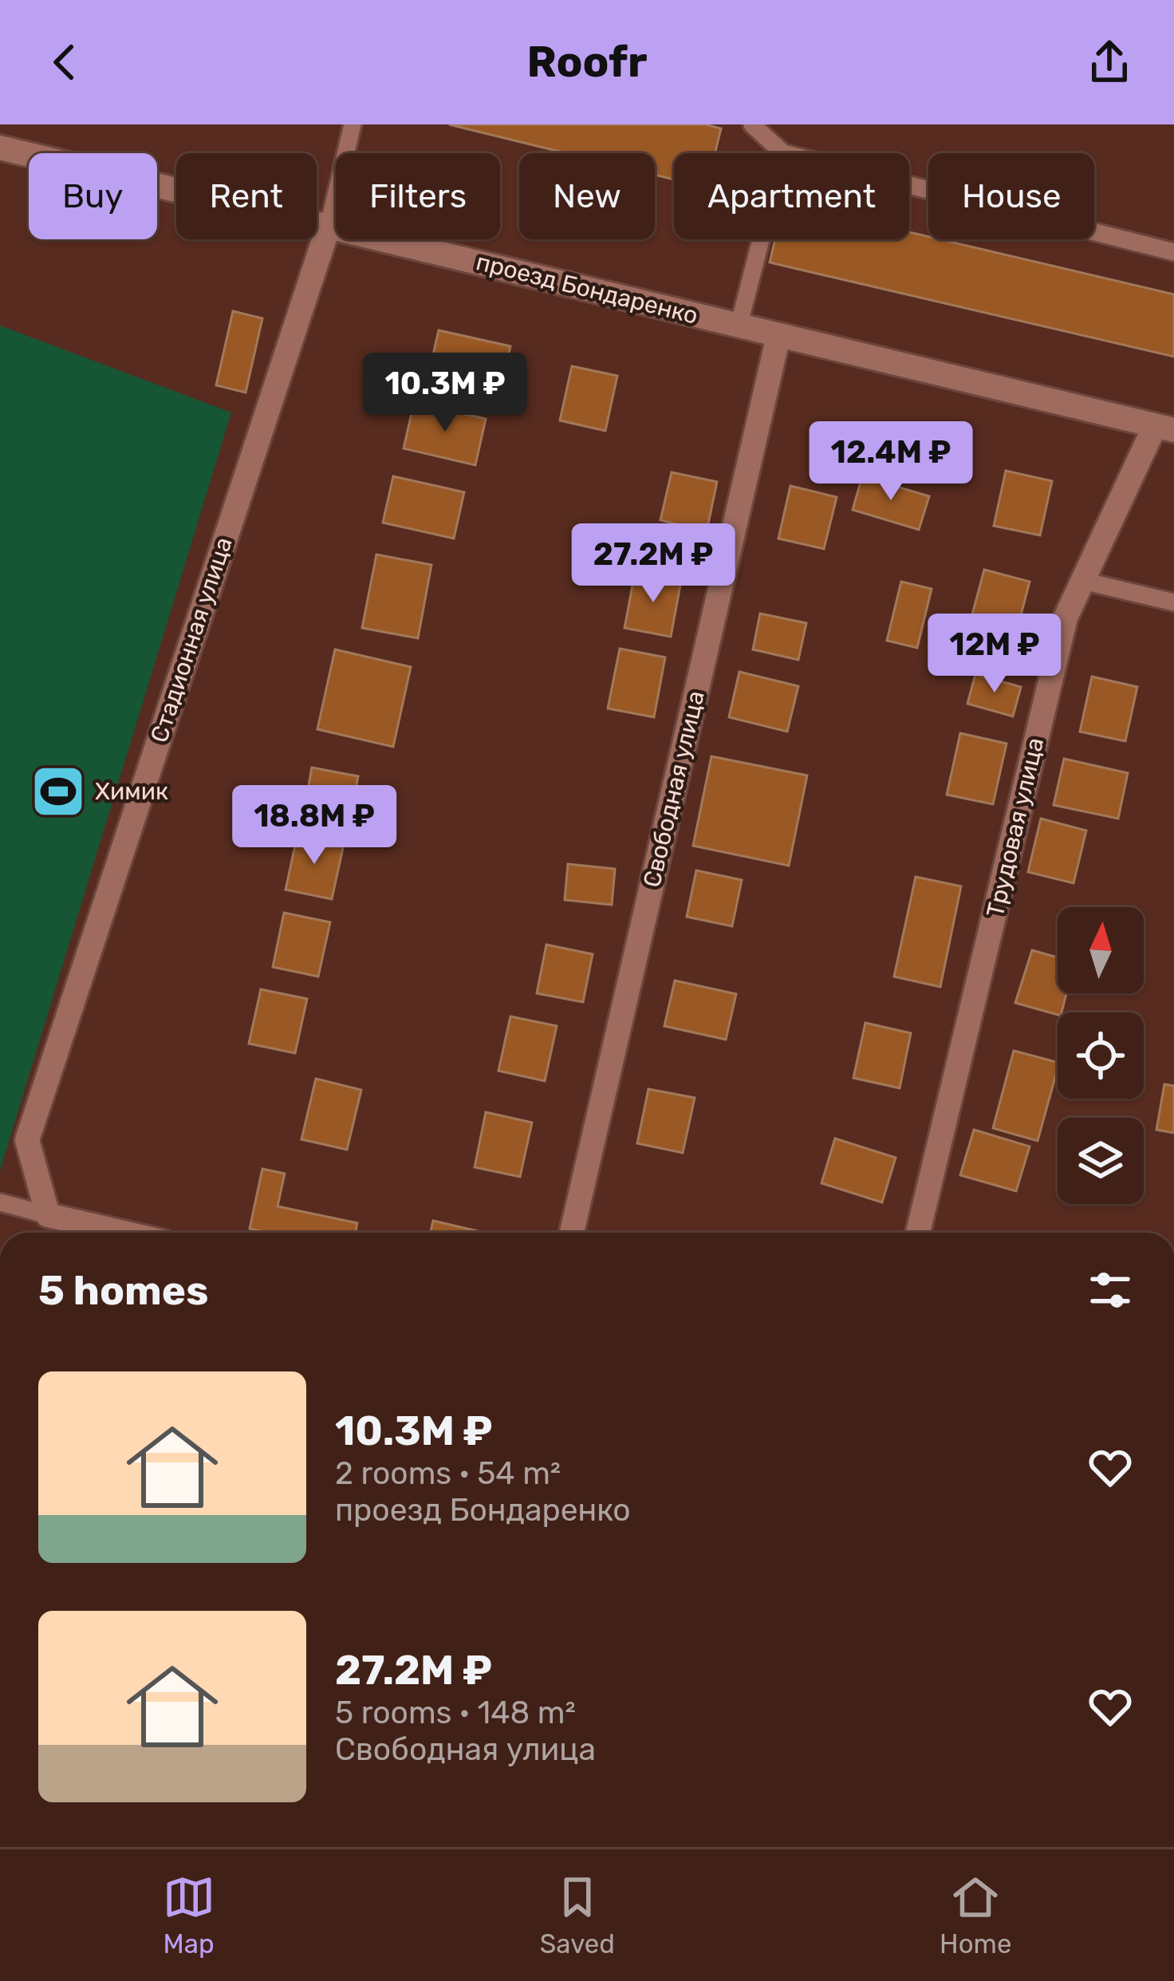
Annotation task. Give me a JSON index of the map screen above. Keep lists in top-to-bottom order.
{
  "streets": {
    "street": [
      "проезд Бондаренко",
      "Стадионная улица",
      "Свободная улица",
      "Трудовая улица"
    ]
  },
  "crossings": [
    ["проезд Бондаренко", "Стадионная улица"],
    ["проезд Бондаренко", "Свободная улица"],
    ["проезд Бондаренко", "Трудовая улица"]
  ],
  "places": {
    "sports": ["Химик"]
  },
  "north": "top",
  "page": {
    "header": "Roofr",
    "chip": [
      "Buy",
      "Rent",
      "Filters",
      "New",
      "Apartment",
      "House"
    ],
    "price": [
      "10.3M ₽",
      "12.4M ₽",
      "27.2M ₽",
      "12M ₽",
      "18.8M ₽"
    ],
    "heading": "5 homes",
    "list": [
      {
        "name": "10.3M ₽",
        "note": "2 rooms · 54 m² · проезд Бондаренко"
      },
      {
        "name": "27.2M ₽",
        "note": "5 rooms · 148 m² · Свободная улица"
      }
    ],
    "tabs": ["Map", "Saved", "Home"]
  }
}
